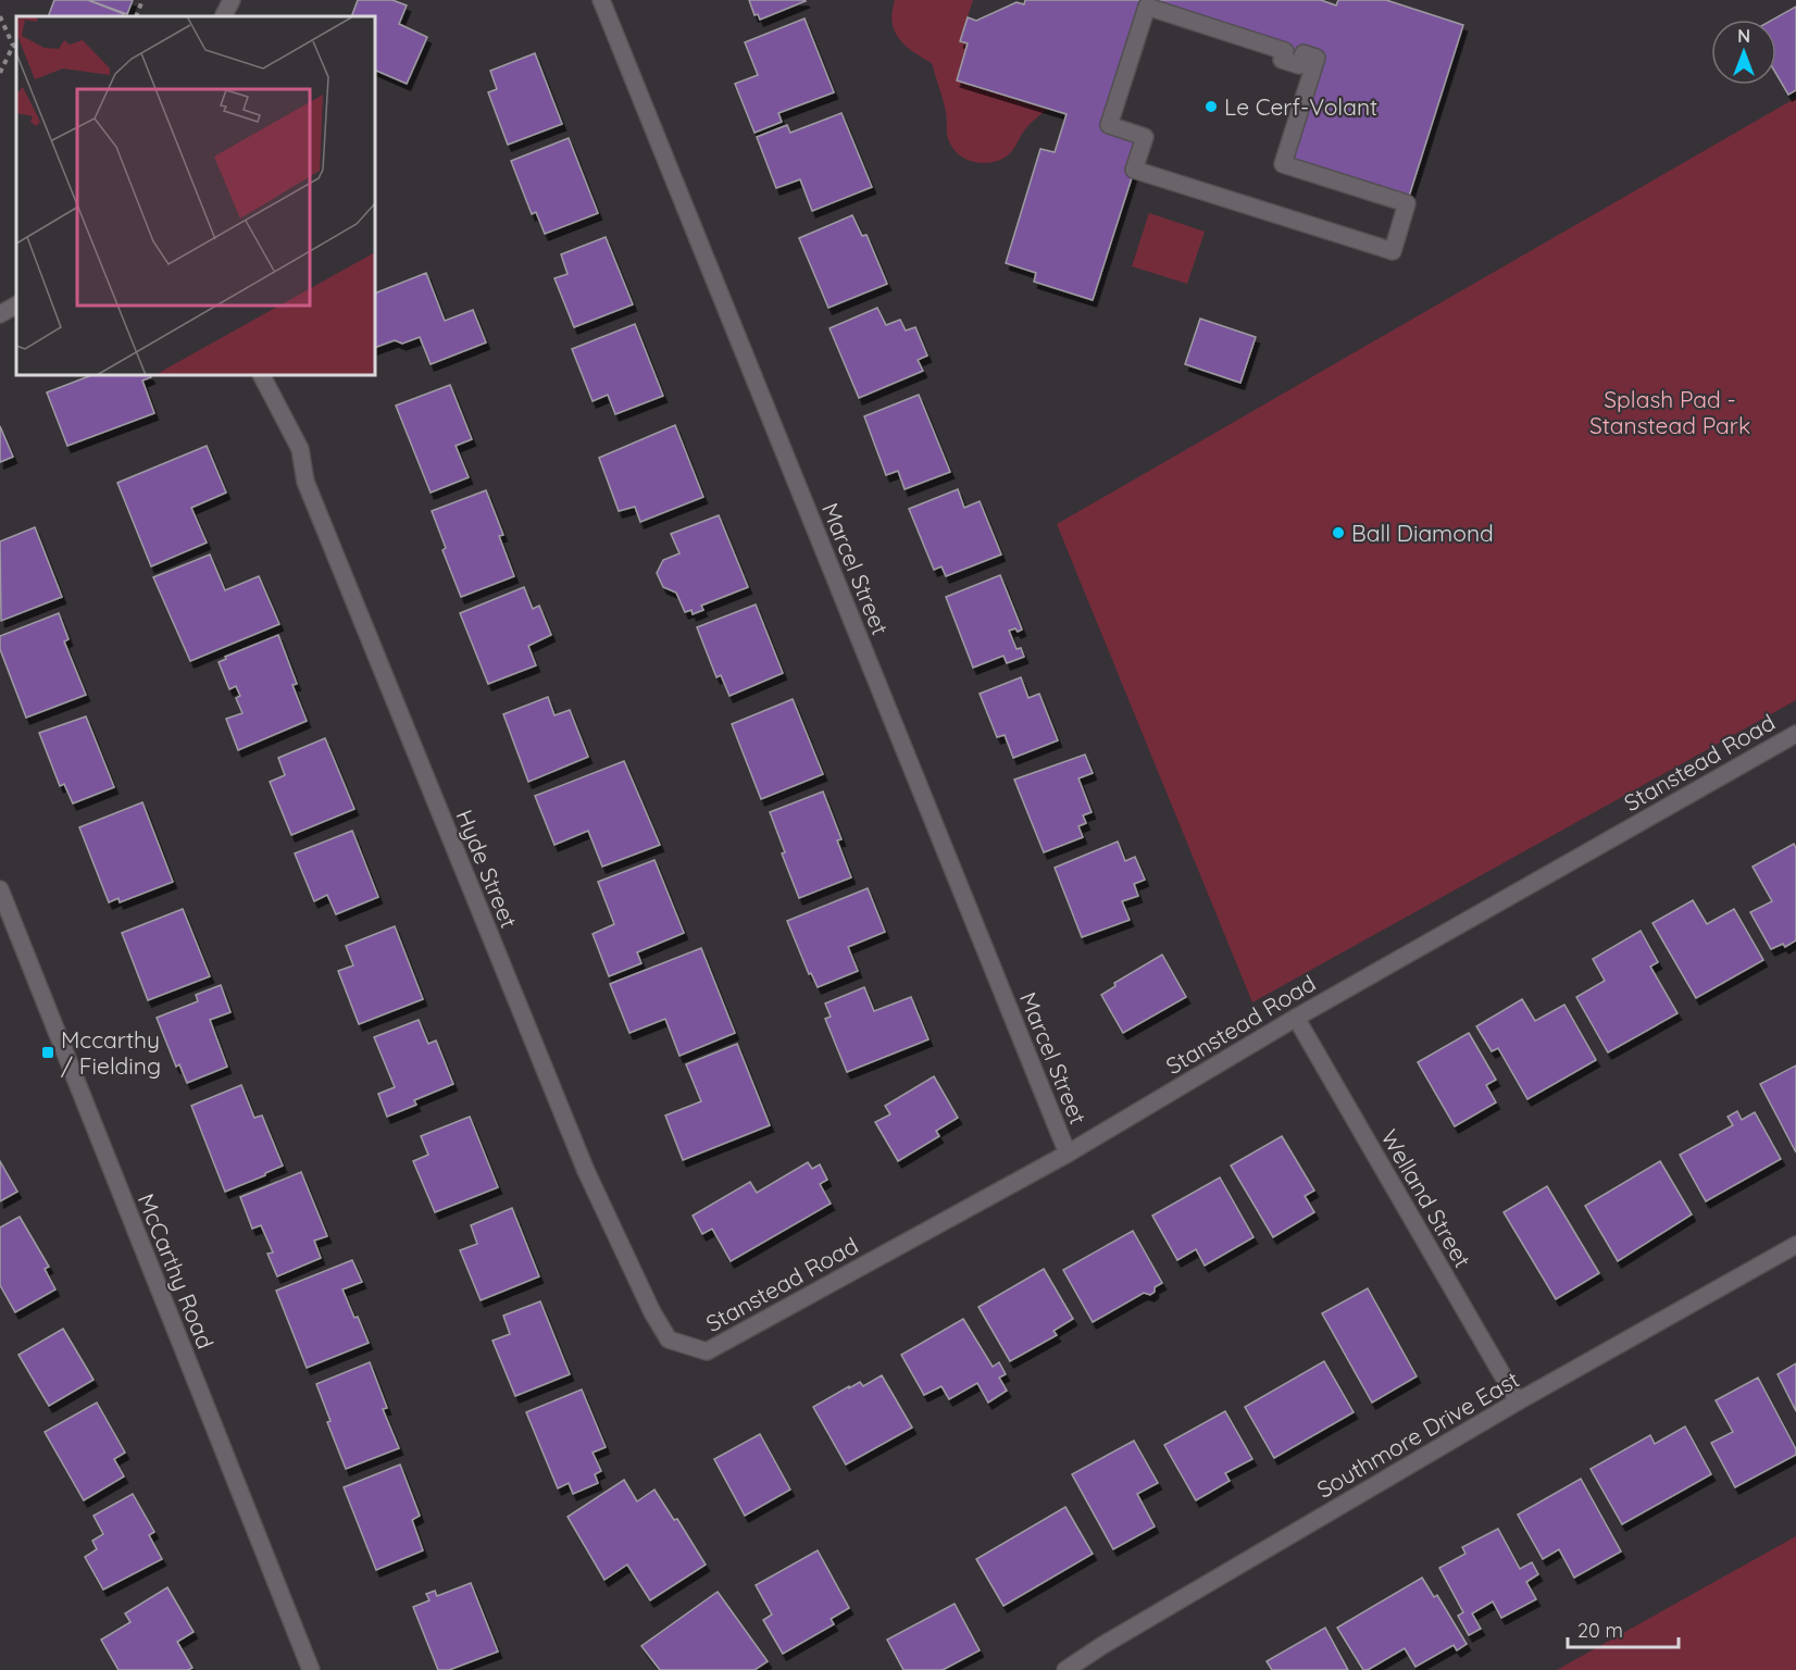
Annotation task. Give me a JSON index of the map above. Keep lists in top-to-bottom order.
{
  "streets": {
    "street": [
      "Marcel Street",
      "Stanstead Road",
      "Hyde Street",
      "Welland Street",
      "McCarthy Road",
      "Southmore Drive East"
    ]
  },
  "crossings": [
    ["Marcel Street", "Stanstead Road"],
    ["Stanstead Road", "Hyde Street"],
    ["Stanstead Road", "Welland Street"],
    ["Welland Street", "Southmore Drive East"]
  ],
  "parks": ["Splash Pad - Stanstead Park"],
  "places": {
    "other": ["Le Cerf-Volant", "Ball Diamond"],
    "transit": ["Mccarthy / Fielding"]
  },
  "scale_bar": "20 m",
  "north": "top"
}
